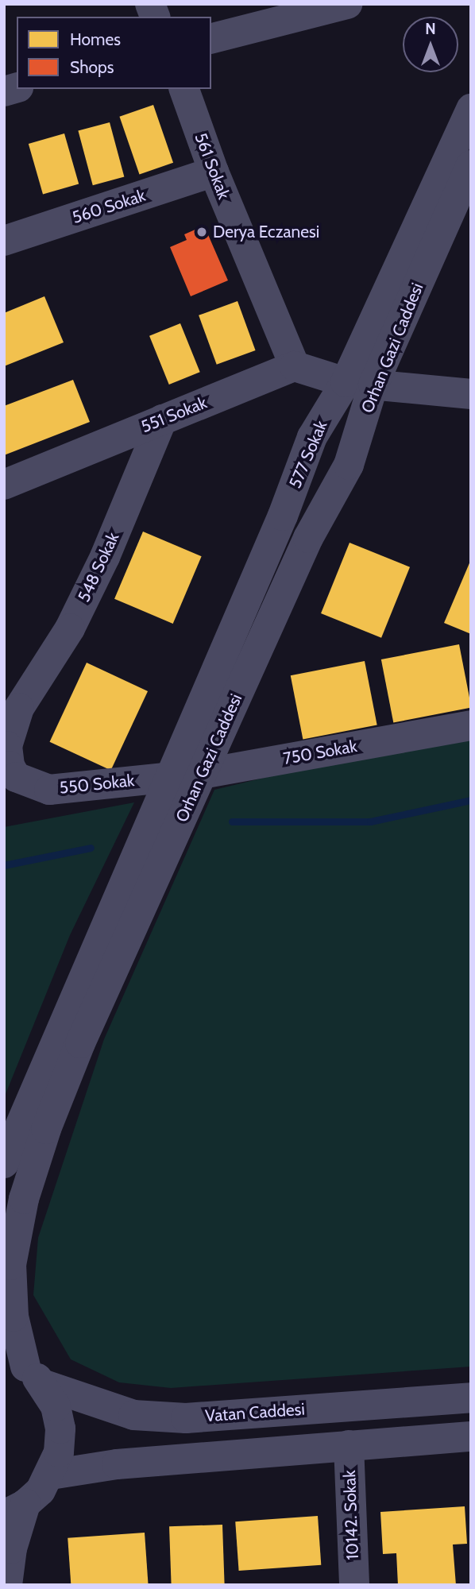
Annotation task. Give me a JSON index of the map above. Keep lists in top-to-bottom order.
{
  "streets": {
    "street": [
      "561 Sokak",
      "560 Sokak",
      "Orhan Gazi Caddesi",
      "551 Sokak",
      "577 Sokak",
      "548 Sokak",
      "750 Sokak",
      "550 Sokak",
      "Vatan Caddesi",
      "10142. Sokak"
    ]
  },
  "crossings": [
    ["561 Sokak", "560 Sokak"],
    ["561 Sokak", "551 Sokak"],
    ["Orhan Gazi Caddesi", "577 Sokak"],
    ["Orhan Gazi Caddesi", "750 Sokak"],
    ["Orhan Gazi Caddesi", "550 Sokak"],
    ["Orhan Gazi Caddesi", "Vatan Caddesi"],
    ["551 Sokak", "548 Sokak"],
    ["577 Sokak", "750 Sokak"],
    ["577 Sokak", "550 Sokak"],
    ["548 Sokak", "550 Sokak"],
    ["750 Sokak", "550 Sokak"]
  ],
  "places": ["Derya Eczanesi"],
  "legend": ["Homes", "Shops"],
  "north": "top"
}
